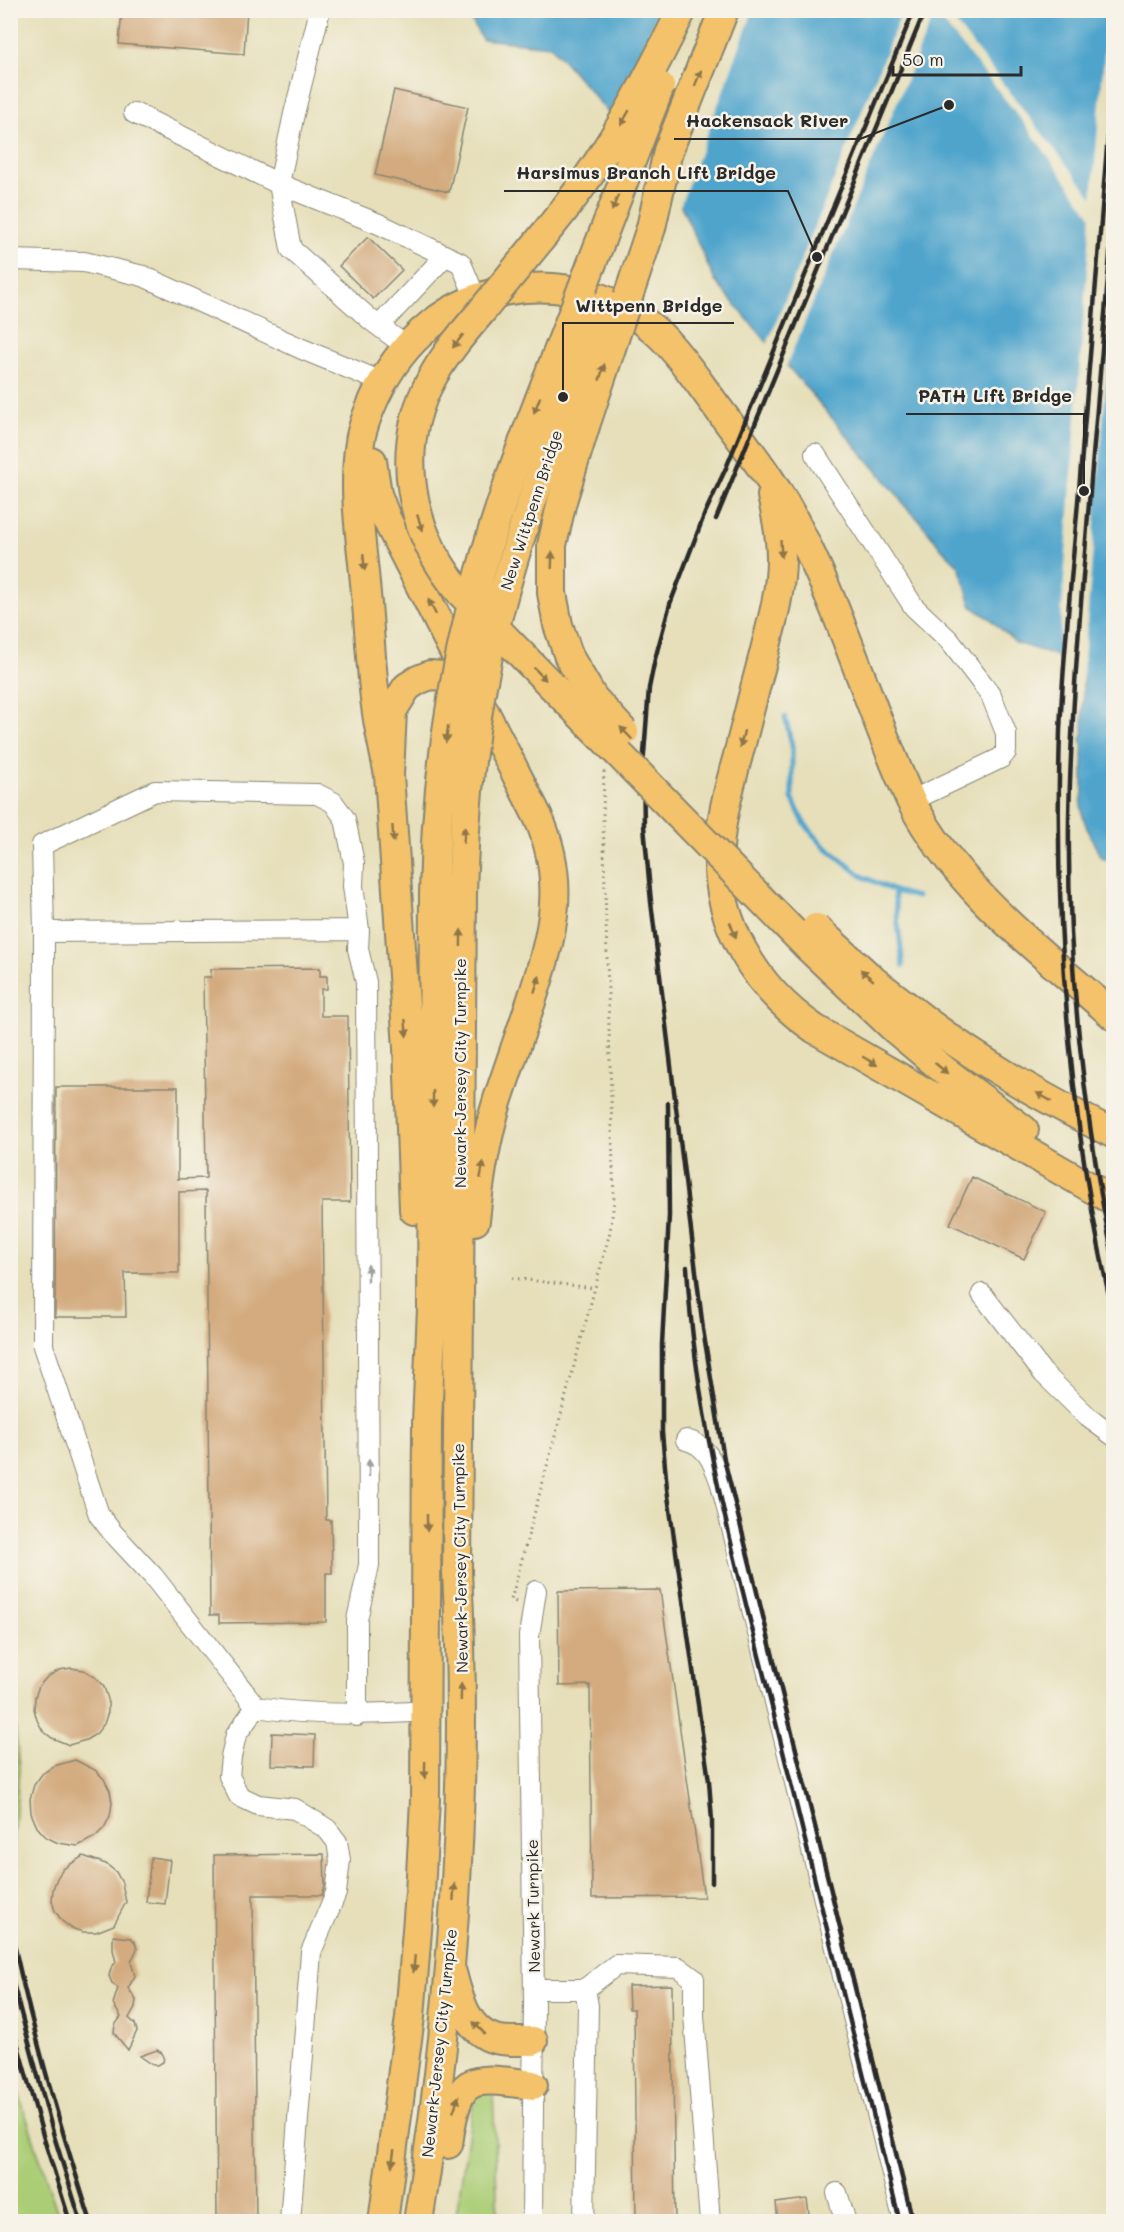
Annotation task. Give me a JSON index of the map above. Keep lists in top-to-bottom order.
{
  "streets": {
    "highway": ["New Wittpenn Bridge", "Newark-Jersey City Turnpike"],
    "street": ["Newark Turnpike"]
  },
  "crossings": [
    ["New Wittpenn Bridge", "Newark-Jersey City Turnpike"]
  ],
  "places": [
    "Hackensack River",
    "Harsimus Branch Lift Bridge",
    "Wittpenn Bridge",
    "PATH Lift Bridge"
  ],
  "scale_bar": "50 m"
}
